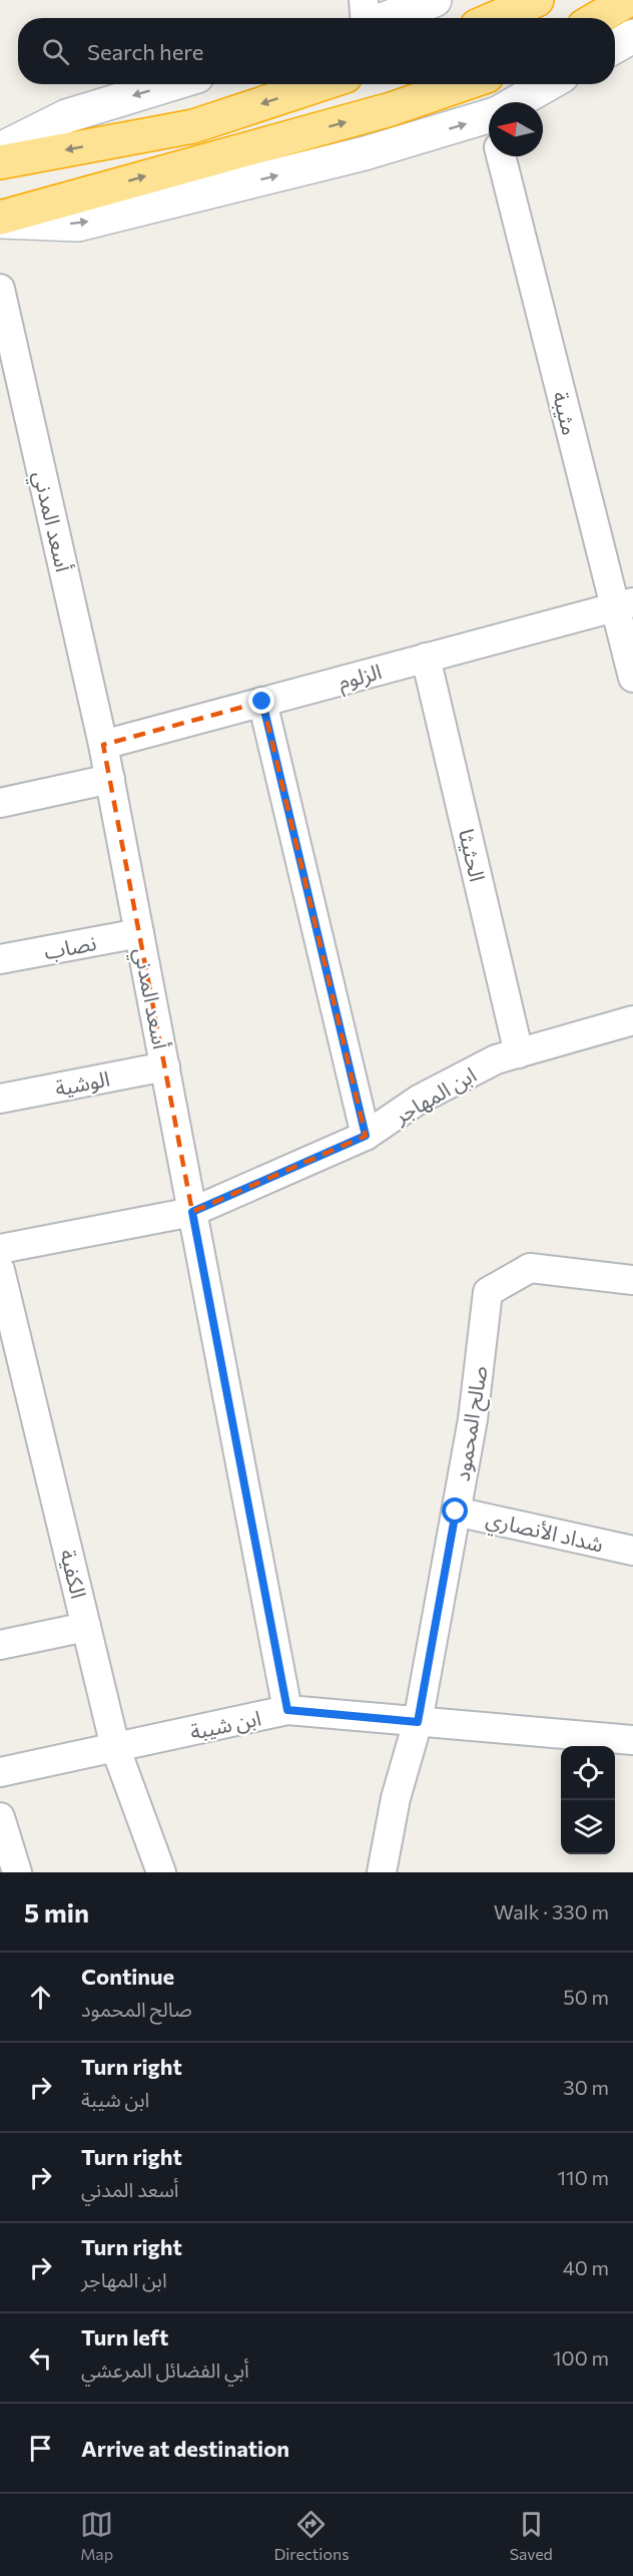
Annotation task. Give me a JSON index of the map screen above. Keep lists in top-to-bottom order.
{
  "streets": {
    "street": [
      "مثيبة",
      "أسعد المدني",
      "الزلوم",
      "الحثيثا",
      "نصاب",
      "الوشية",
      "ابن المهاجر",
      "صالح المحمود",
      "شداد الأنصاري",
      "الكفية",
      "ابن شيبة"
    ]
  },
  "crossings": [
    ["مثيبة", "الزلوم"],
    ["أسعد المدني", "الزلوم"],
    ["أسعد المدني", "نصاب"],
    ["أسعد المدني", "الوشية"],
    ["أسعد المدني", "ابن المهاجر"],
    ["أسعد المدني", "ابن شيبة"],
    ["الزلوم", "الحثيثا"],
    ["الحثيثا", "ابن المهاجر"],
    ["صالح المحمود", "شداد الأنصاري"],
    ["صالح المحمود", "ابن شيبة"],
    ["الكفية", "ابن شيبة"]
  ],
  "north": "left",
  "page": {
    "search": "Search here",
    "heading": ["5 min", "Walk · 330 m"],
    "list": [
      ["Continue", "صالح المحمود", "50 m"],
      ["Turn right", "ابن شيبة", "30 m"],
      ["Turn right", "أسعد المدني", "110 m"],
      ["Turn right", "ابن المهاجر", "40 m"],
      ["Turn left", "أبي الفضائل المرعشي", "100 m"],
      "Arrive at destination"
    ],
    "nav": ["Map", "Directions", "Saved"]
  }
}
